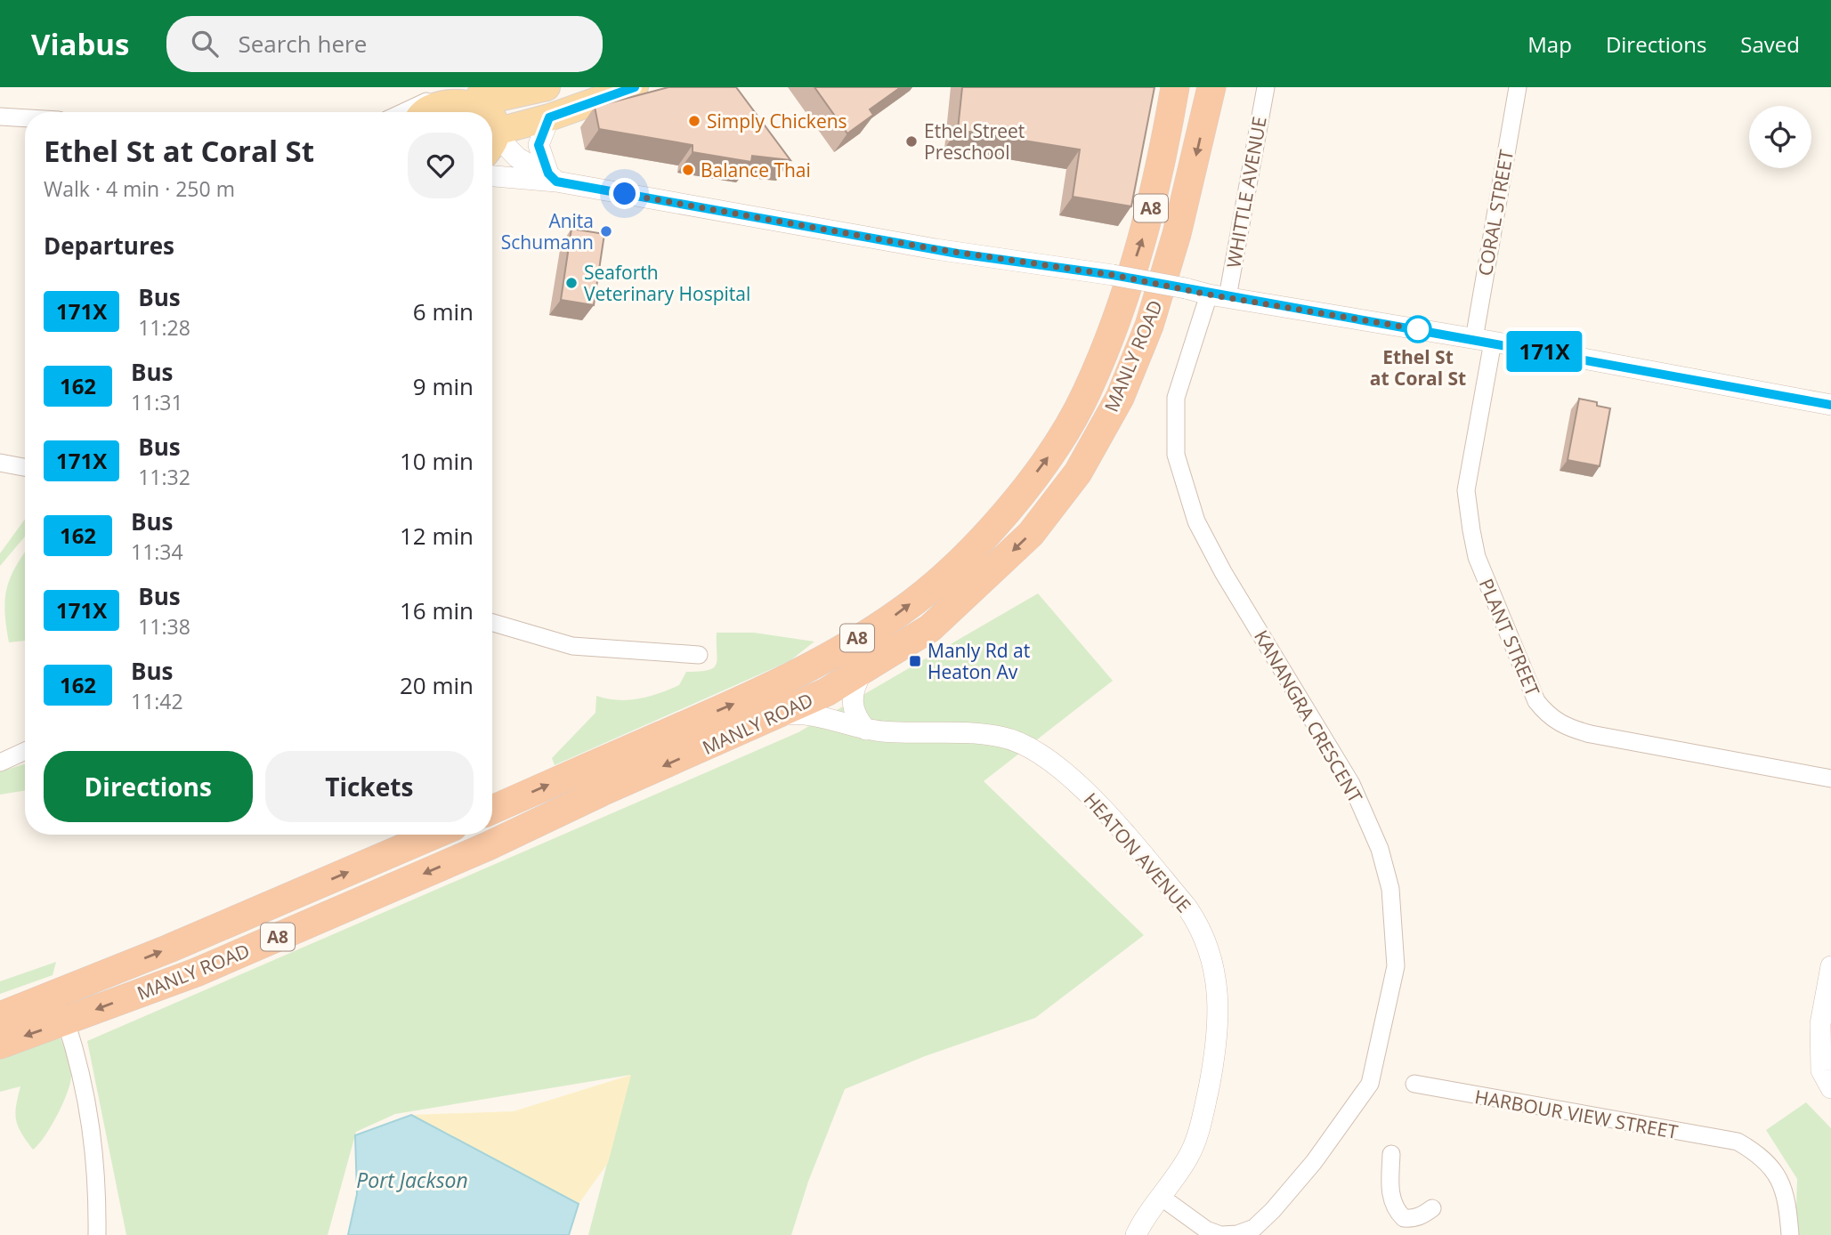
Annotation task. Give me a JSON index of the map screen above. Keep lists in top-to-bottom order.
{
  "streets": {
    "highway": ["A8", "MANLY ROAD"],
    "street": [
      "WHITTLE AVENUE",
      "CORAL STREET",
      "PLANT STREET",
      "KANANGRA CRESCENT",
      "HEATON AVENUE",
      "HARBOUR VIEW STREET"
    ]
  },
  "crossings": [
    ["WHITTLE AVENUE", "KANANGRA CRESCENT"],
    ["CORAL STREET", "PLANT STREET"],
    ["MANLY ROAD", "HEATON AVENUE"],
    ["KANANGRA CRESCENT", "HEATON AVENUE"]
  ],
  "water": ["Port Jackson"],
  "places": {
    "other": [
      "Simply Chickens",
      "Ethel Street Preschool",
      "Balance Thai",
      "Anita Schumann",
      "Seaforth Veterinary Hospital",
      "Ethel St at Coral St"
    ],
    "transit": ["Manly Rd at Heaton Av"]
  },
  "lines": ["bus line 171X"],
  "page": {
    "header": "Viabus",
    "search": "Search here",
    "nav": ["Map", "Directions", "Saved"],
    "on_map": "171X",
    "heading": [
      ["Ethel St at Coral St", "Walk · 4 min · 250 m"],
      "Departures"
    ],
    "list": [
      {
        "mark": "171X",
        "name": "Bus",
        "note": "11:28",
        "value": "6 min"
      },
      {
        "mark": "162",
        "name": "Bus",
        "note": "11:31",
        "value": "9 min"
      },
      {
        "mark": "171X",
        "name": "Bus",
        "note": "11:32",
        "value": "10 min"
      },
      {
        "mark": "162",
        "name": "Bus",
        "note": "11:34",
        "value": "12 min"
      },
      {
        "mark": "171X",
        "name": "Bus",
        "note": "11:38",
        "value": "16 min"
      },
      {
        "mark": "162",
        "name": "Bus",
        "note": "11:42",
        "value": "20 min"
      }
    ],
    "buttons": ["Directions", "Tickets"]
  }
}
